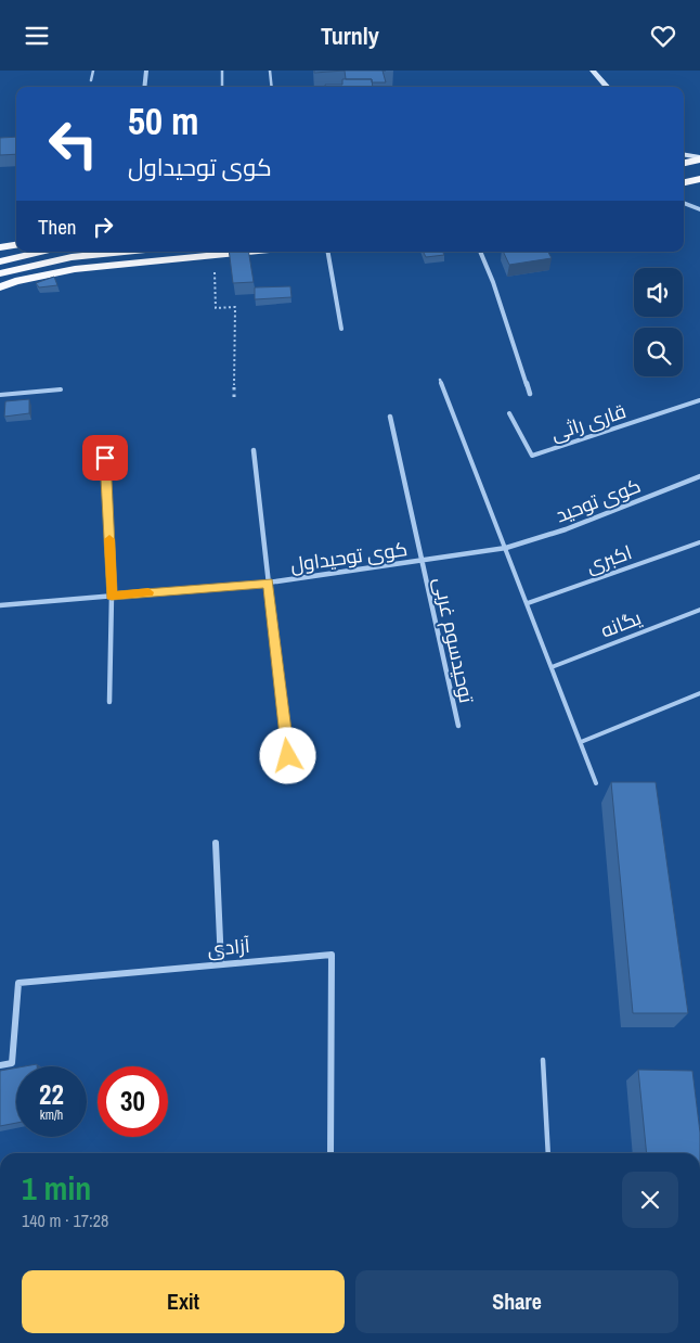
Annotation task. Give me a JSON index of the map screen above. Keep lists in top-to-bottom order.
{
  "streets": {
    "street": [
      "کوی توحید",
      "کوی توحیداول",
      "توحیدسوم غربی",
      "آزادی"
    ],
    "lane": ["قاری راثی", "اکبری", "یگانه"]
  },
  "crossings": [
    ["کوی توحید", "کوی توحیداول"],
    ["کوی توحیداول", "توحیدسوم غربی"]
  ],
  "page": {
    "header": "Turnly",
    "turn": ["50 m", "کوی توحیداول"],
    "then": "Then",
    "speed": "22 km/h",
    "limit": "30",
    "heading": ["1 min", "140 m · 17:28"],
    "buttons": ["Exit", "Share"]
  }
}
